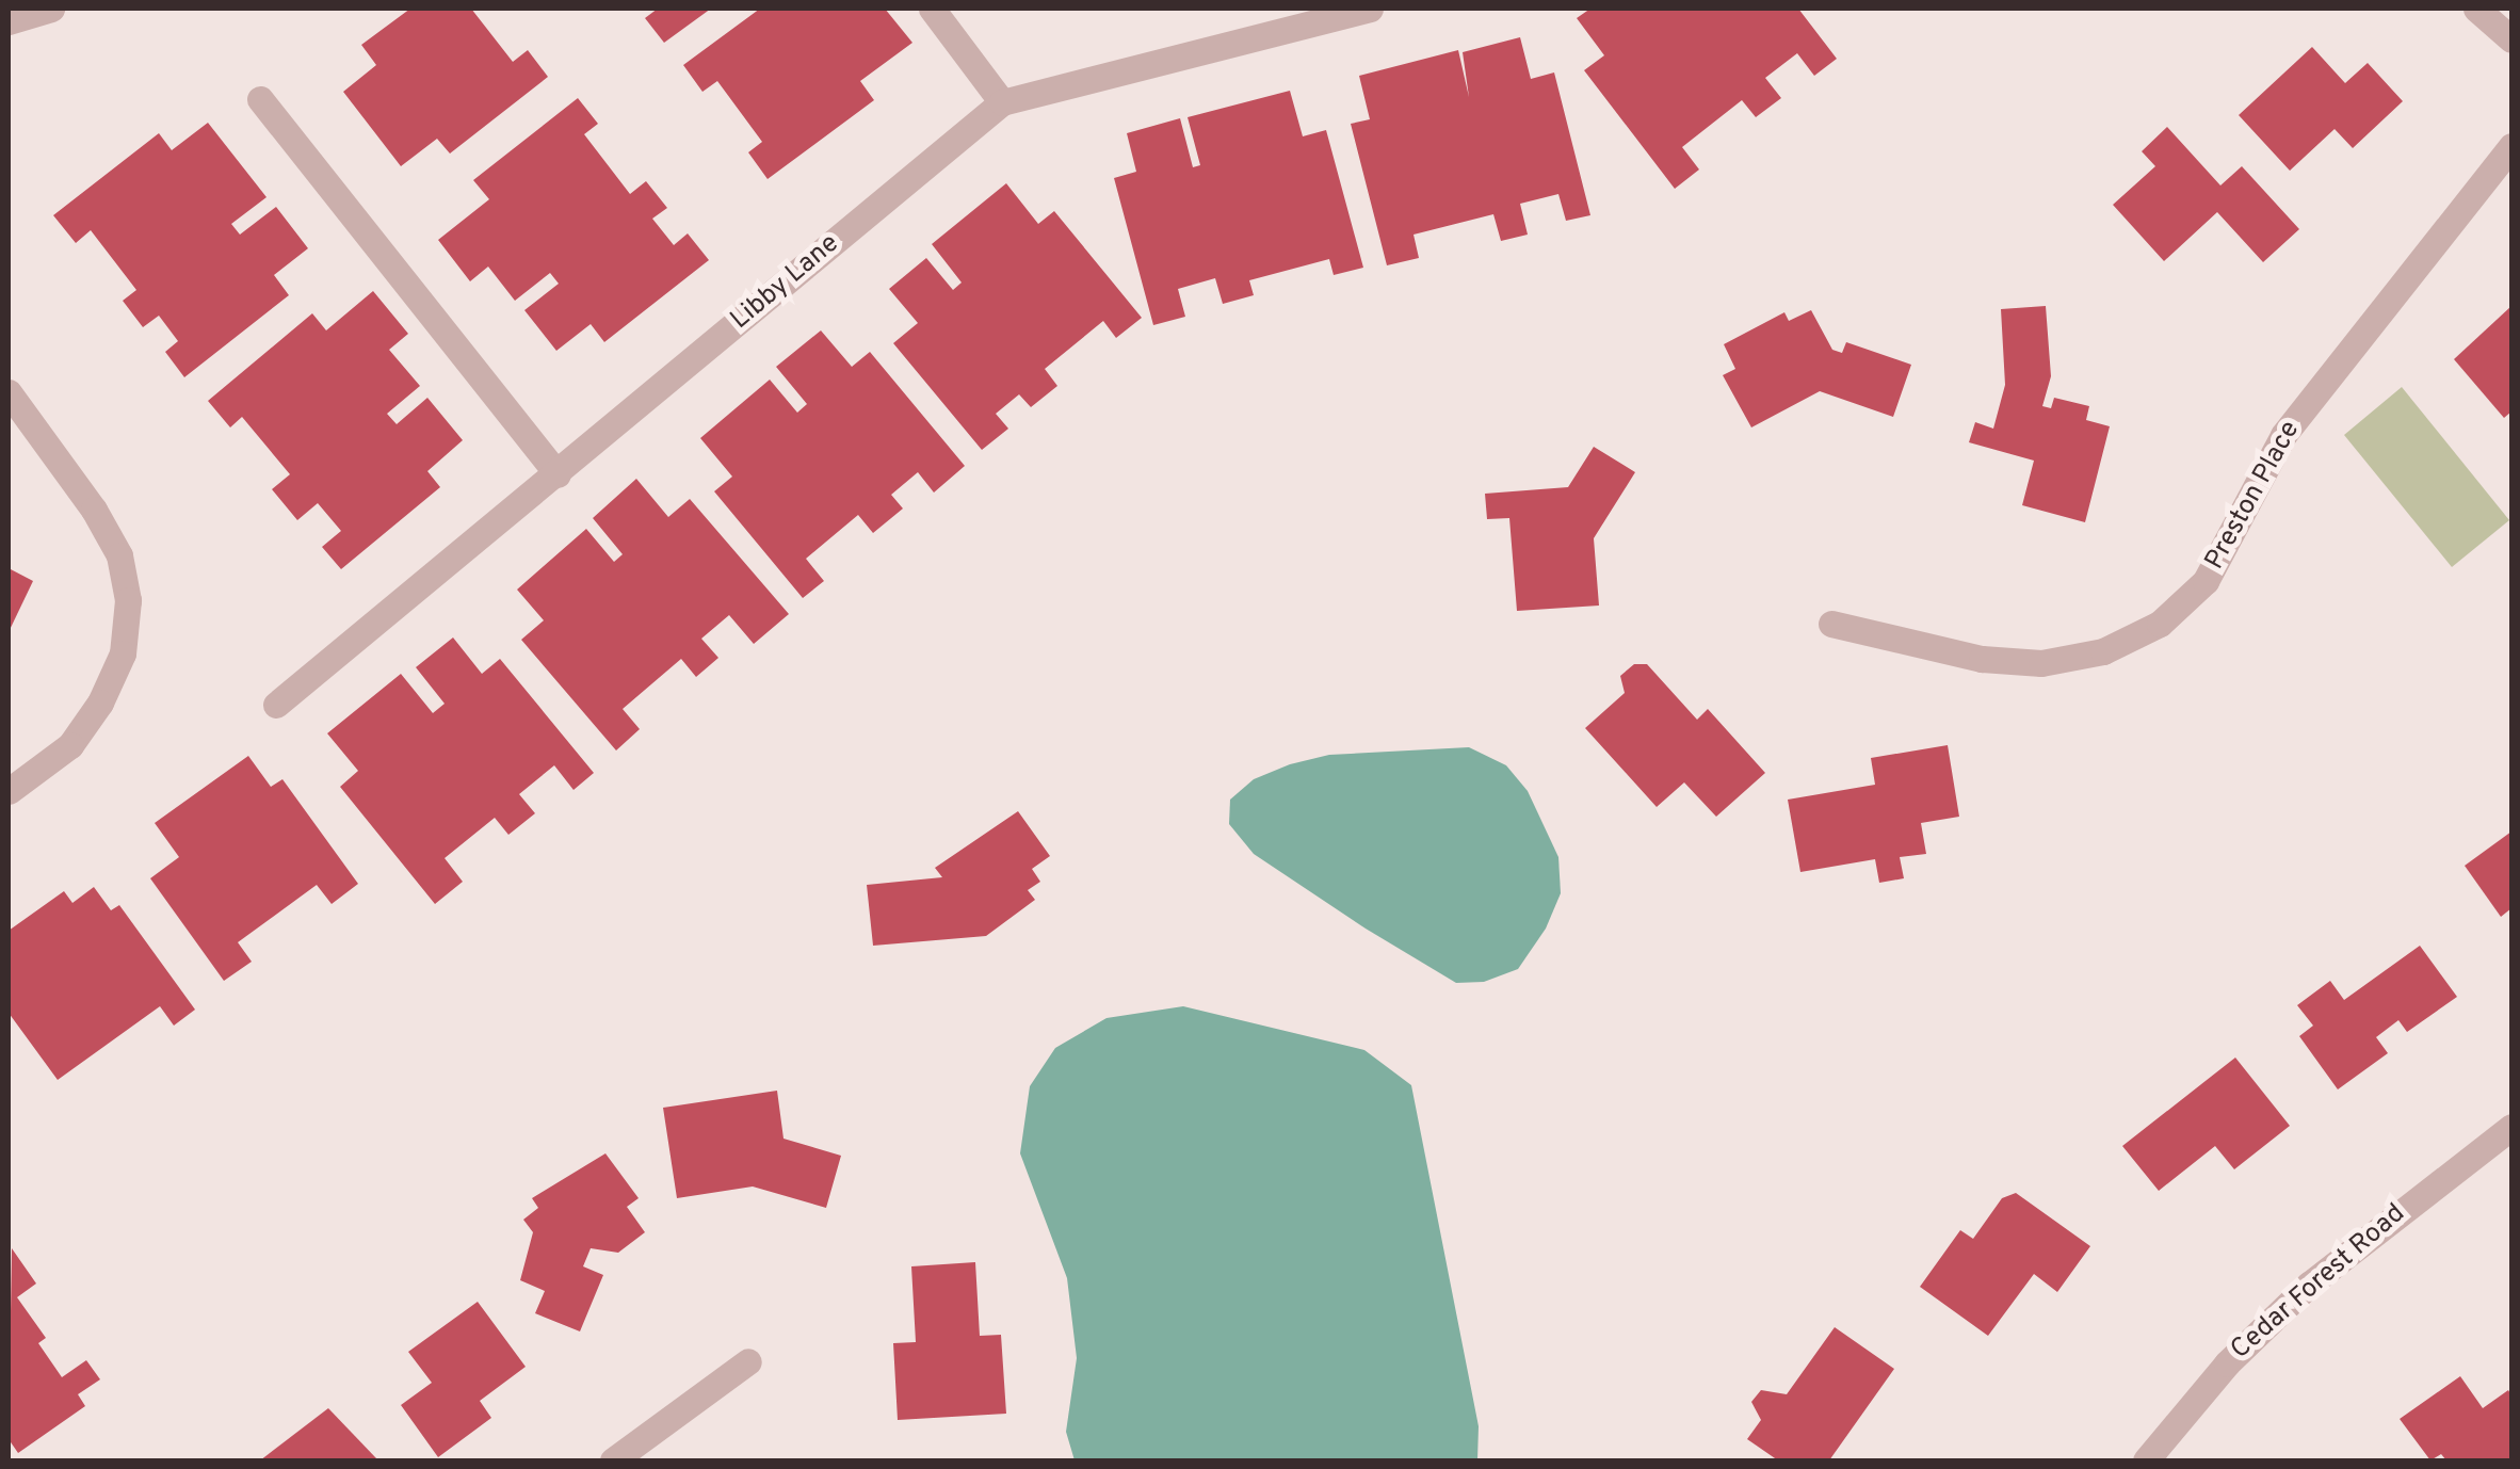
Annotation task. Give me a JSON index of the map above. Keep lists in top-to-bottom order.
{
  "streets": {
    "street": ["Libby Lane", "Preston Place", "Cedar Forest Road"]
  }
}
